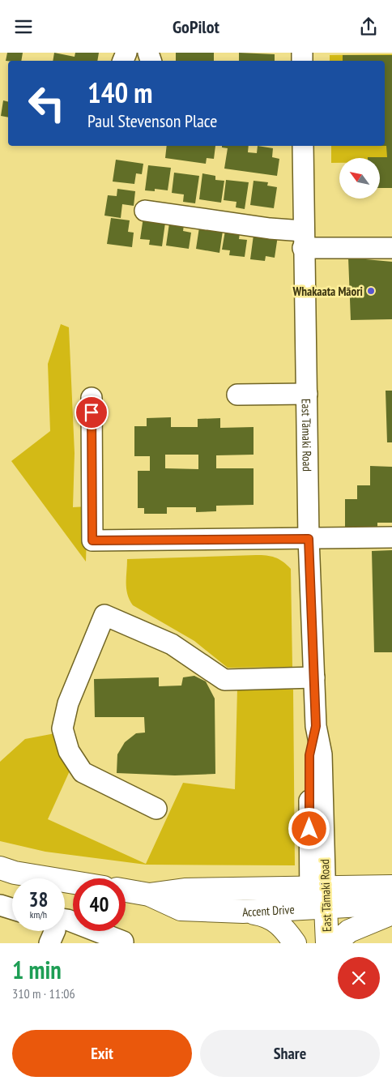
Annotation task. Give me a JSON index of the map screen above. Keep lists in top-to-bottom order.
{
  "streets": {
    "main road": ["East Tāmaki Road", "Accent Drive"]
  },
  "crossings": [
    ["East Tāmaki Road", "Accent Drive"]
  ],
  "places": ["Whakaata Māori"],
  "north": "top left",
  "page": {
    "header": "GoPilot",
    "turn": ["140 m", "Paul Stevenson Place"],
    "speed": "38 km/h",
    "limit": "40",
    "heading": ["1 min", "310 m · 11:06"],
    "buttons": ["Exit", "Share"]
  }
}
